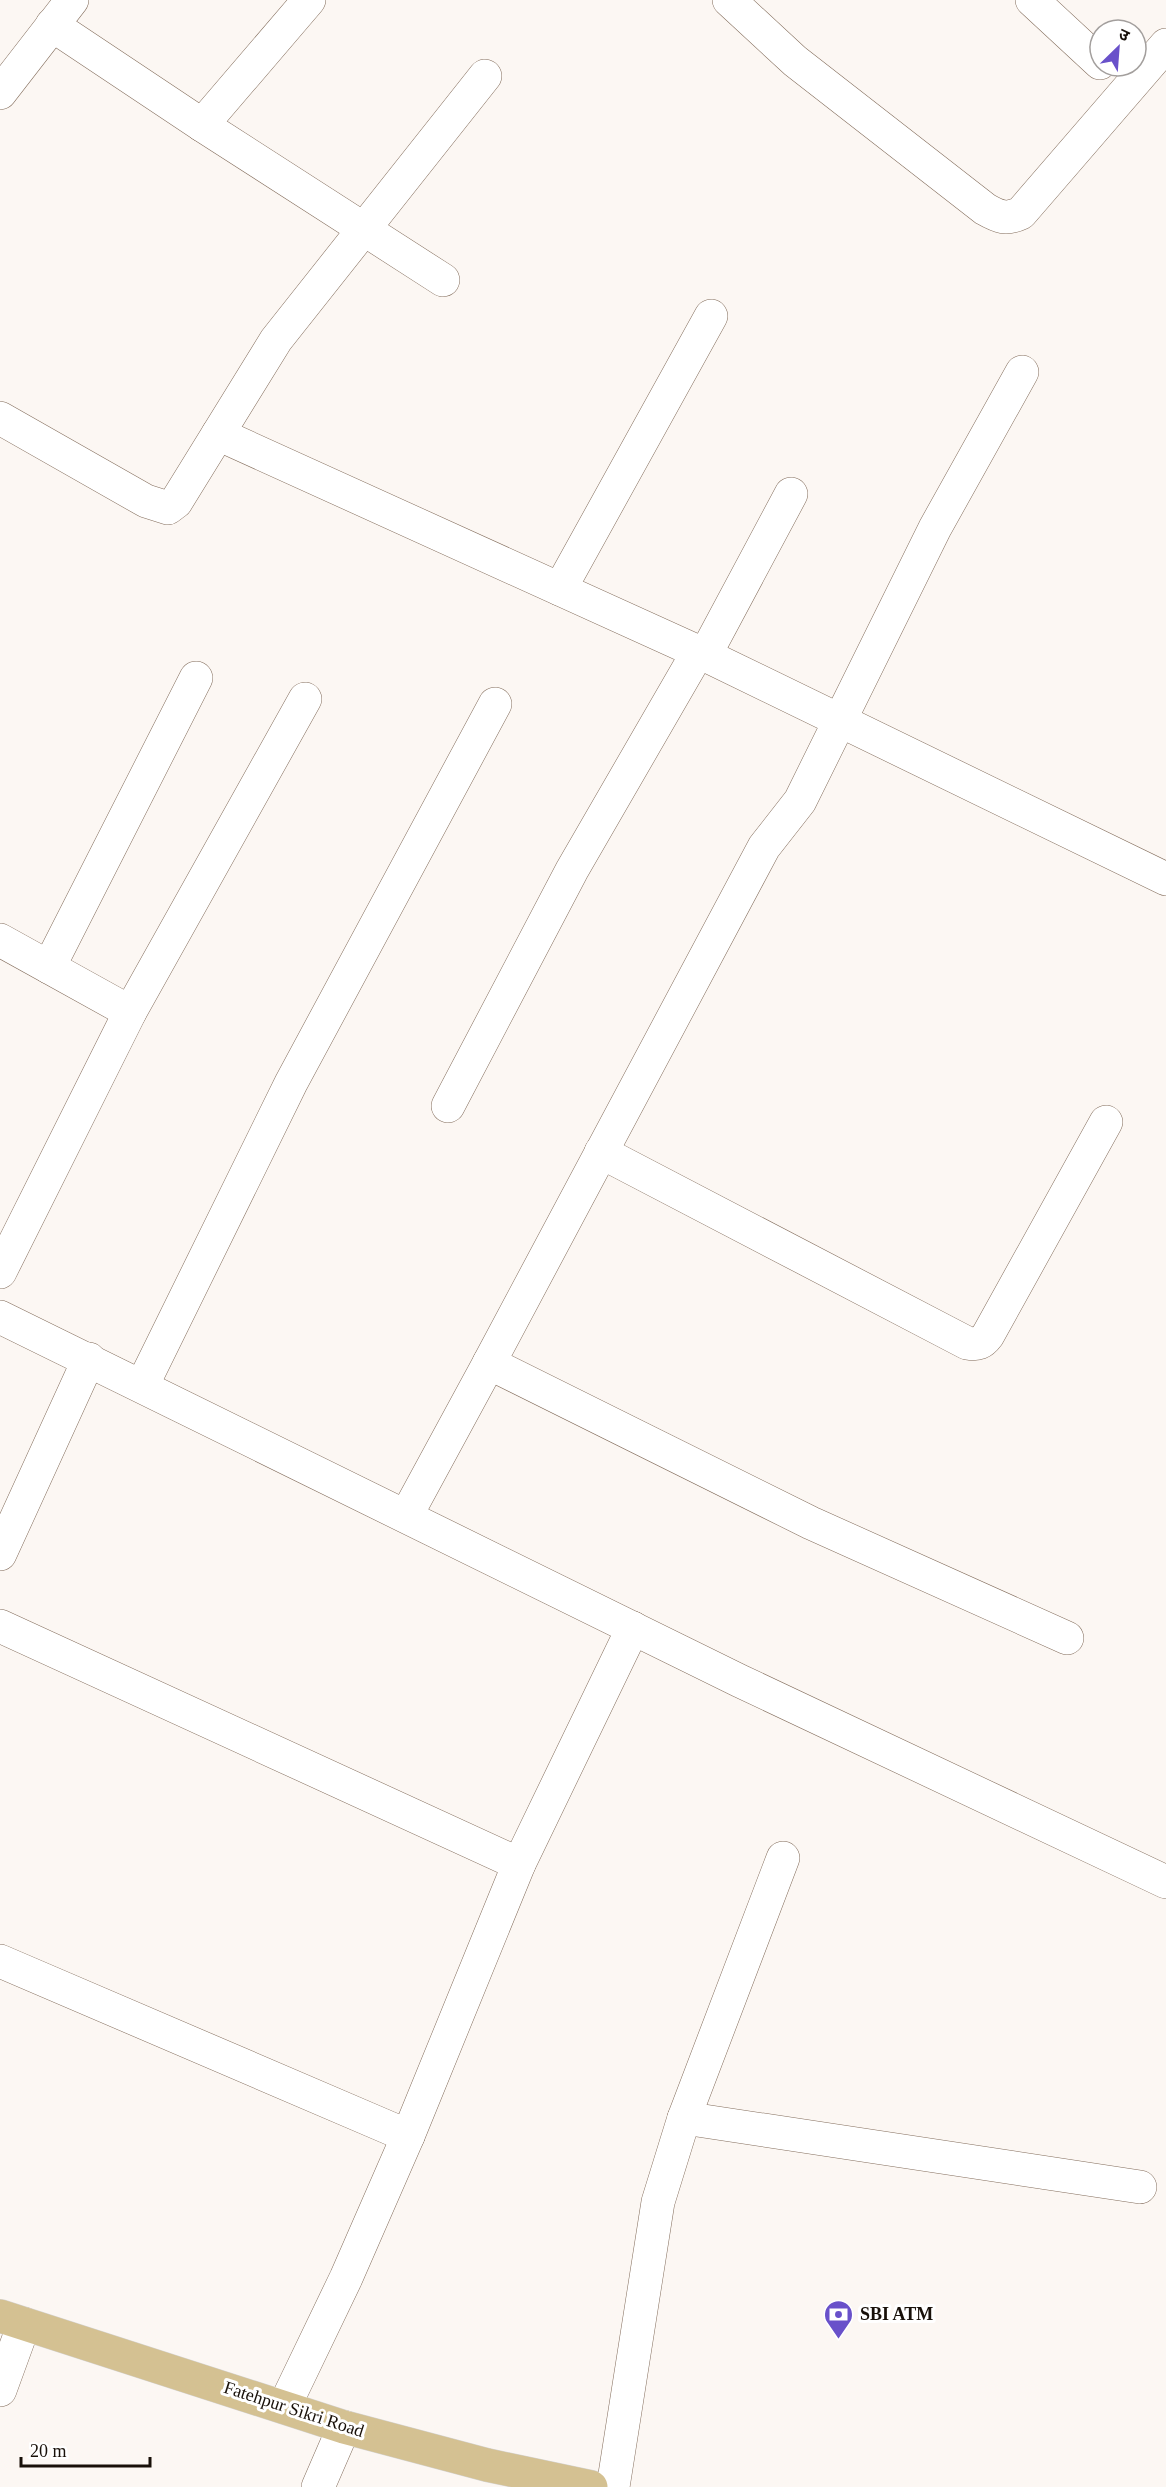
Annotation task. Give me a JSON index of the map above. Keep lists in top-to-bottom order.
{
  "streets": {
    "main road": ["Fatehpur Sikri Road"]
  },
  "places": {
    "bank": ["SBI ATM"]
  },
  "scale_bar": "20 m",
  "north": "top right"
}
